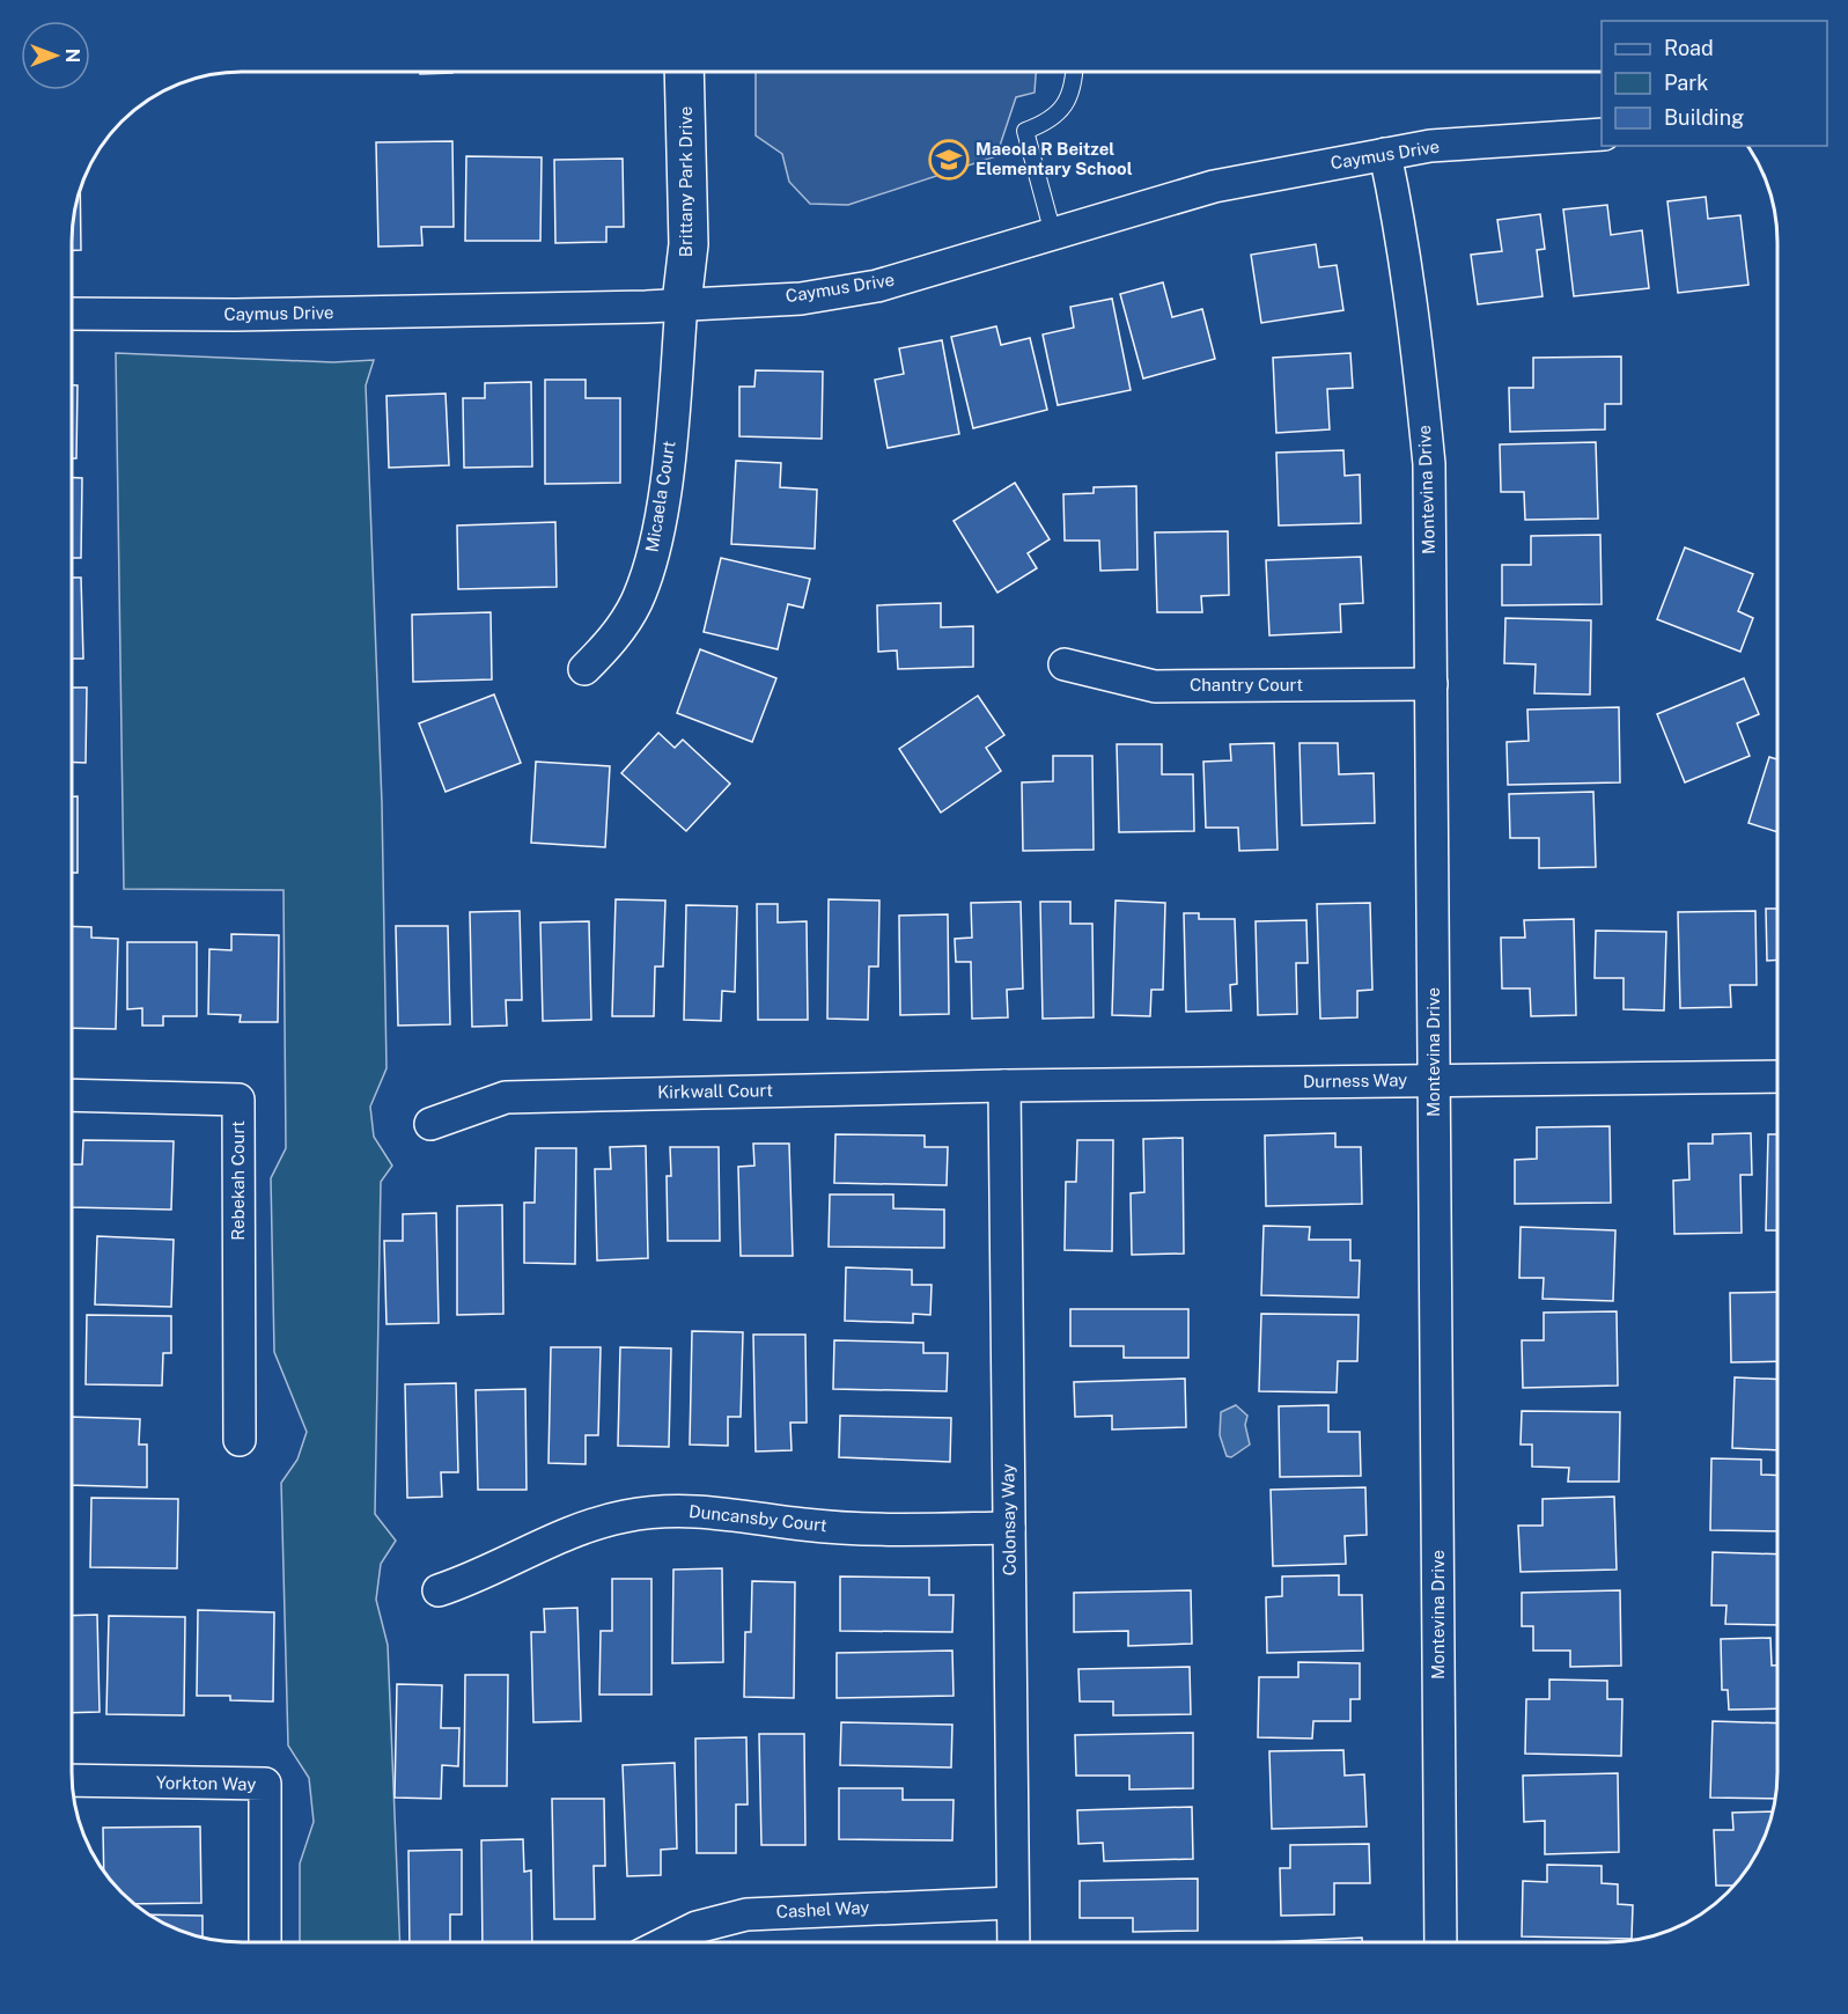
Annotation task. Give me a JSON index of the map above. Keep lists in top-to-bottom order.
{
  "streets": {
    "street": [
      "Caymus Drive",
      "Brittany Park Drive",
      "Montevina Drive",
      "Micaela Court",
      "Chantry Court",
      "Durness Way",
      "Kirkwall Court",
      "Rebekah Court",
      "Duncansby Court",
      "Colonsay Way",
      "Yorkton Way",
      "Cashel Way"
    ]
  },
  "crossings": [
    ["Caymus Drive", "Brittany Park Drive"],
    ["Caymus Drive", "Montevina Drive"],
    ["Caymus Drive", "Micaela Court"],
    ["Brittany Park Drive", "Micaela Court"],
    ["Montevina Drive", "Chantry Court"],
    ["Montevina Drive", "Durness Way"],
    ["Durness Way", "Kirkwall Court"],
    ["Durness Way", "Colonsay Way"],
    ["Kirkwall Court", "Colonsay Way"],
    ["Duncansby Court", "Colonsay Way"],
    ["Colonsay Way", "Cashel Way"]
  ],
  "places": {
    "school or university": ["Maeola R Beitzel Elementary School"]
  },
  "legend": ["Road", "Park", "Building"],
  "north": "right"
}
